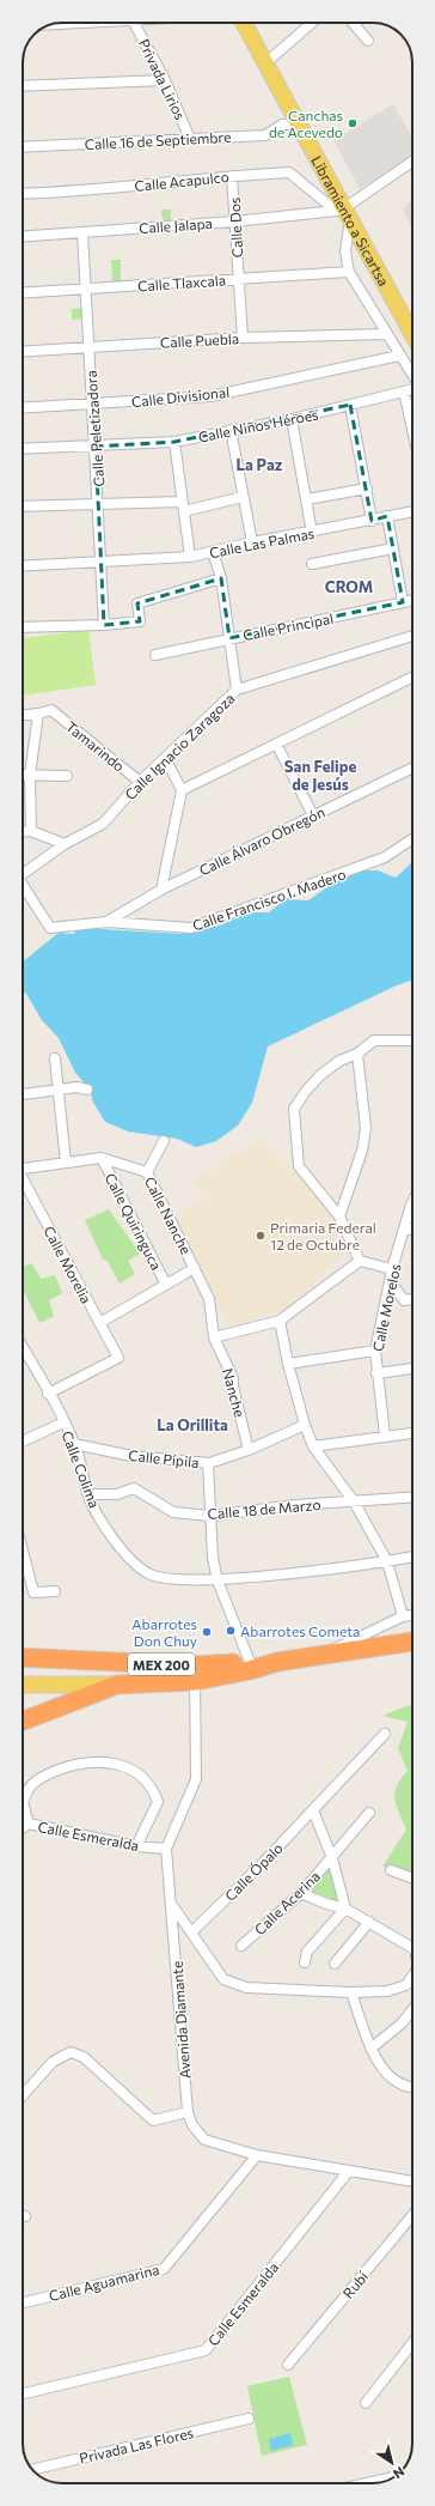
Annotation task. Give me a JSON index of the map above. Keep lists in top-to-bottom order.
{
  "streets": {
    "highway": ["MEX 200"],
    "main road": ["Libramiento a Sicartsa"],
    "street": [
      "Privada Lirios",
      "Calle 16 de Septiembre",
      "Calle Acapulco",
      "Calle Jalapa",
      "Calle Dos",
      "Calle Tlaxcala",
      "Calle Puebla",
      "Calle Divisional",
      "Calle Niños Héroes",
      "Calle Peletizadora",
      "Calle Las Palmas",
      "Calle Principal",
      "Tamarindo",
      "Calle Ignacio Zaragoza",
      "Calle Álvaro Obregón",
      "Calle Francisco I. Madero",
      "Calle Nanche",
      "Calle Quiringuca",
      "Calle Morelia",
      "Calle Morelos",
      "Nanche",
      "Calle Pípila",
      "Calle Colima",
      "Calle 18 de Marzo",
      "Calle Esmeralda",
      "Calle Ópalo",
      "Calle Acerina",
      "Avenida Diamante",
      "Calle Aguamarina",
      "Rubí",
      "Privada Las Flores"
    ]
  },
  "crossings": [
    ["Privada Lirios", "Calle 16 de Septiembre"],
    ["Calle 16 de Septiembre", "Libramiento a Sicartsa"],
    ["Calle Acapulco", "Libramiento a Sicartsa"],
    ["Calle Acapulco", "Calle Jalapa"],
    ["Calle Acapulco", "Calle Dos"],
    ["Libramiento a Sicartsa", "Calle Jalapa"],
    ["Calle Jalapa", "Calle Dos"],
    ["Calle Jalapa", "Calle Peletizadora"],
    ["Calle Dos", "Calle Tlaxcala"],
    ["Calle Dos", "Calle Puebla"],
    ["Calle Tlaxcala", "Calle Peletizadora"],
    ["Calle Puebla", "Calle Peletizadora"],
    ["Calle Divisional", "Calle Peletizadora"],
    ["Calle Niños Héroes", "Calle Peletizadora"],
    ["Calle Peletizadora", "Calle Las Palmas"],
    ["Tamarindo", "Calle Ignacio Zaragoza"],
    ["Calle Álvaro Obregón", "Calle Francisco I. Madero"],
    ["Calle Nanche", "Calle Quiringuca"],
    ["Calle Nanche", "Nanche"],
    ["Calle Morelia", "Calle Colima"],
    ["Nanche", "Calle Pípila"],
    ["Calle Pípila", "Calle Colima"],
    ["Calle Colima", "Calle 18 de Marzo"],
    ["MEX 200", "Avenida Diamante"],
    ["Calle Esmeralda", "Avenida Diamante"],
    ["Avenida Diamante", "Calle Aguamarina"]
  ],
  "districts": [
    "La Paz",
    "CROM",
    "San Felipe de Jesús",
    "La Orillita"
  ],
  "places": [
    "Canchas de Acevedo",
    "Primaria Federal 12 de Octubre",
    "Abarrotes Cometa",
    "Abarrotes Don Chuy"
  ],
  "north": "bottom right"
}
